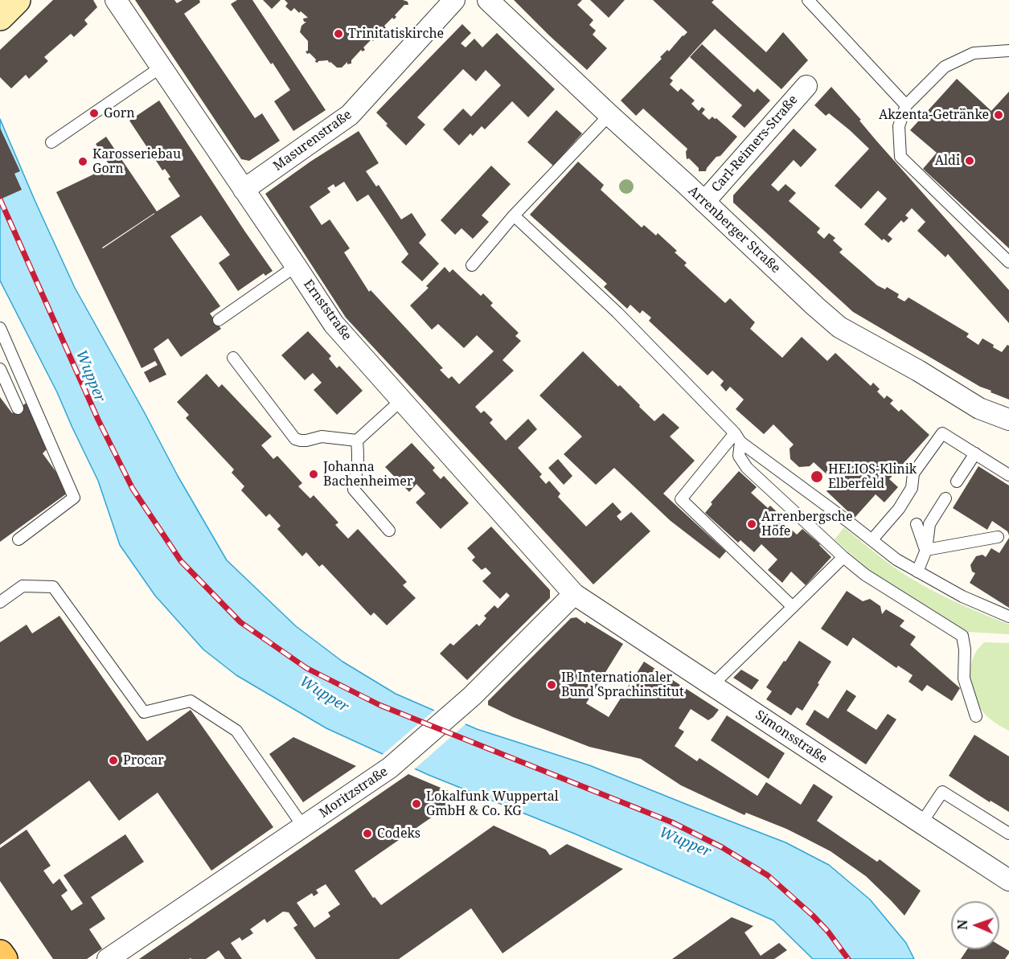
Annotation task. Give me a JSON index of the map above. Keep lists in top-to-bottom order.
{
  "streets": {
    "street": [
      "Masurenstraße",
      "Carl-Reimers-Straße",
      "Arrenberger Straße",
      "Ernststraße",
      "Simonsstraße",
      "Moritzstraße"
    ]
  },
  "crossings": [
    ["Masurenstraße", "Ernststraße"],
    ["Carl-Reimers-Straße", "Arrenberger Straße"],
    ["Ernststraße", "Simonsstraße"],
    ["Ernststraße", "Moritzstraße"],
    ["Simonsstraße", "Moritzstraße"]
  ],
  "water": ["Wupper"],
  "places": [
    "Trinitatiskirche",
    "Gorn",
    "Akzenta-Getränke",
    "Aldi",
    "Karosseriebau Gorn",
    "Johanna Bachenheimer",
    "HELIOS-Klinik Elberfeld",
    "Arrenbergsche Höfe",
    "IB Internationaler Bund Sprachinstitut",
    "Procar",
    "Lokalfunk Wuppertal GmbH & Co. KG",
    "Codeks"
  ],
  "north": "left"
}
